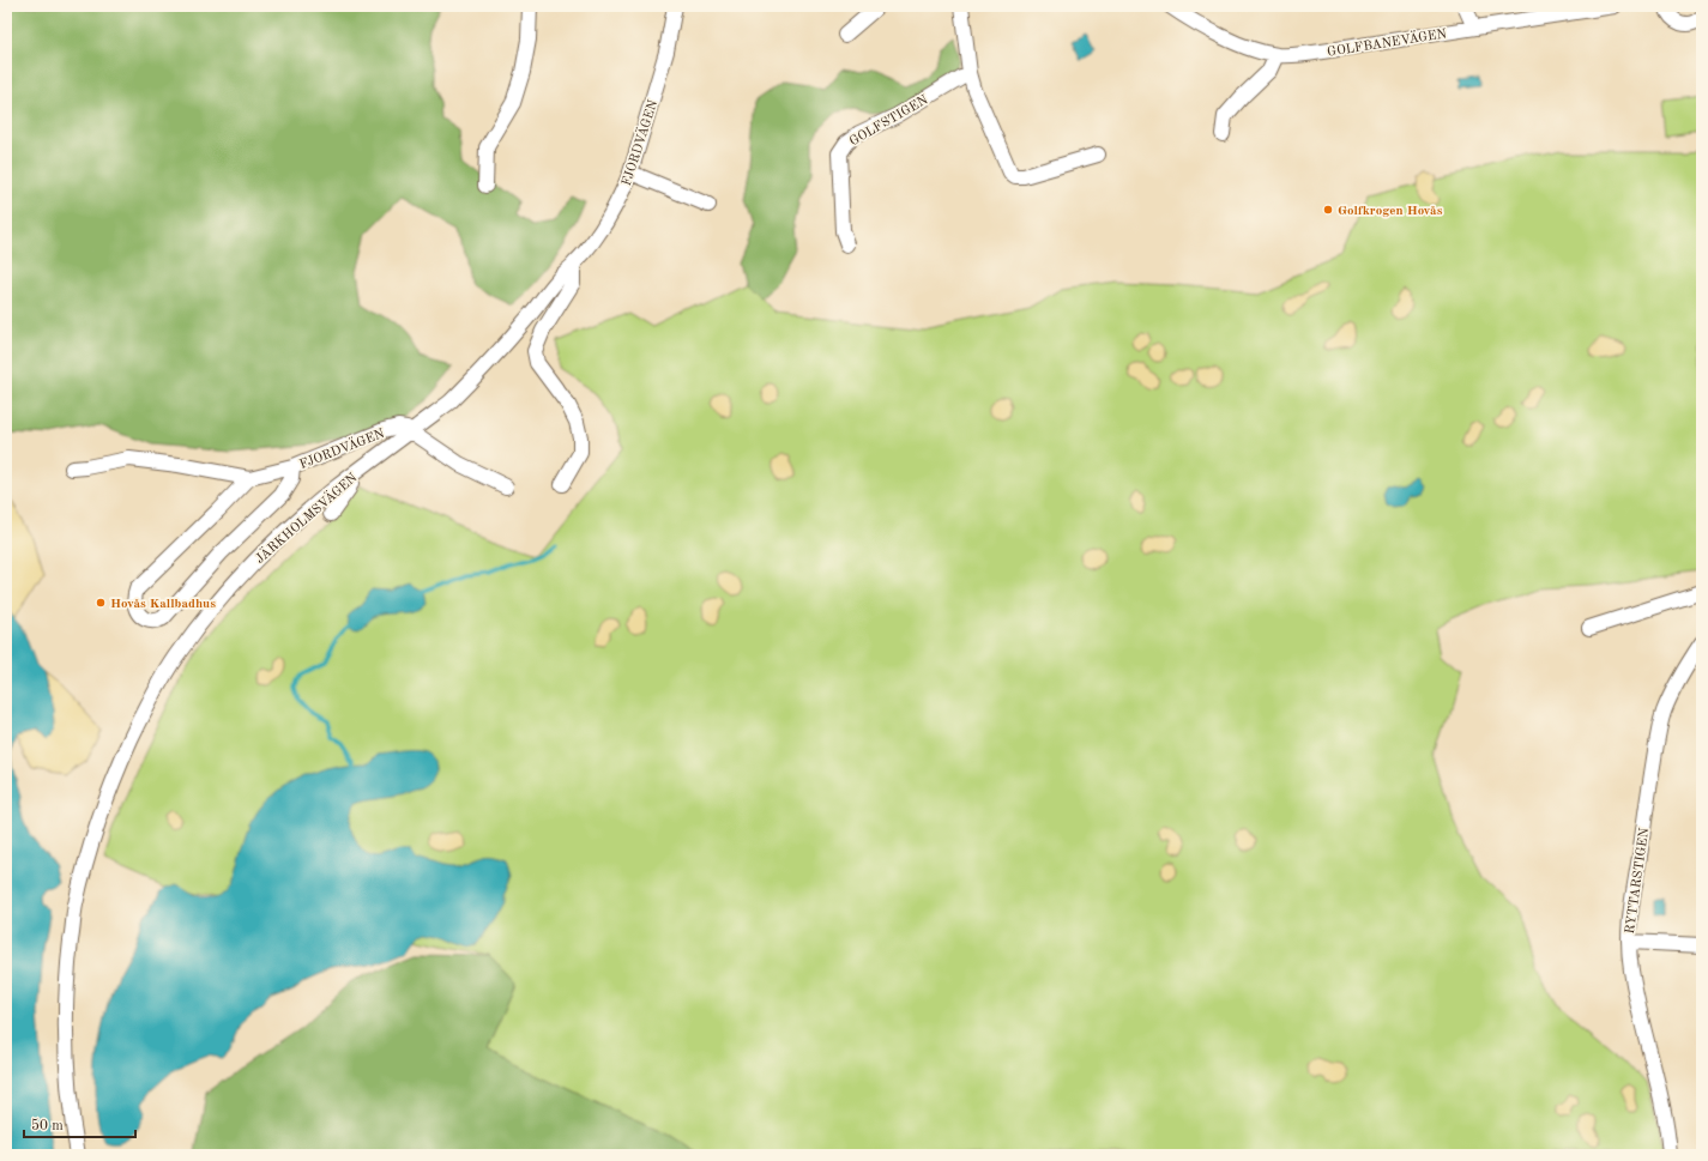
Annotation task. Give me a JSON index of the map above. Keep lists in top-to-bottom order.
{
  "streets": {
    "street": [
      "GOLFBANEVÄGEN",
      "GOLFSTIGEN",
      "FJORDVÄGEN",
      "JÄRKHOLMSVÄGEN",
      "RYTTARSTIGEN"
    ]
  },
  "crossings": [
    ["FJORDVÄGEN", "JÄRKHOLMSVÄGEN"]
  ],
  "places": ["Golfkrogen Hovås", "Hovås Kallbadhus"],
  "scale_bar": "50 m"
}
